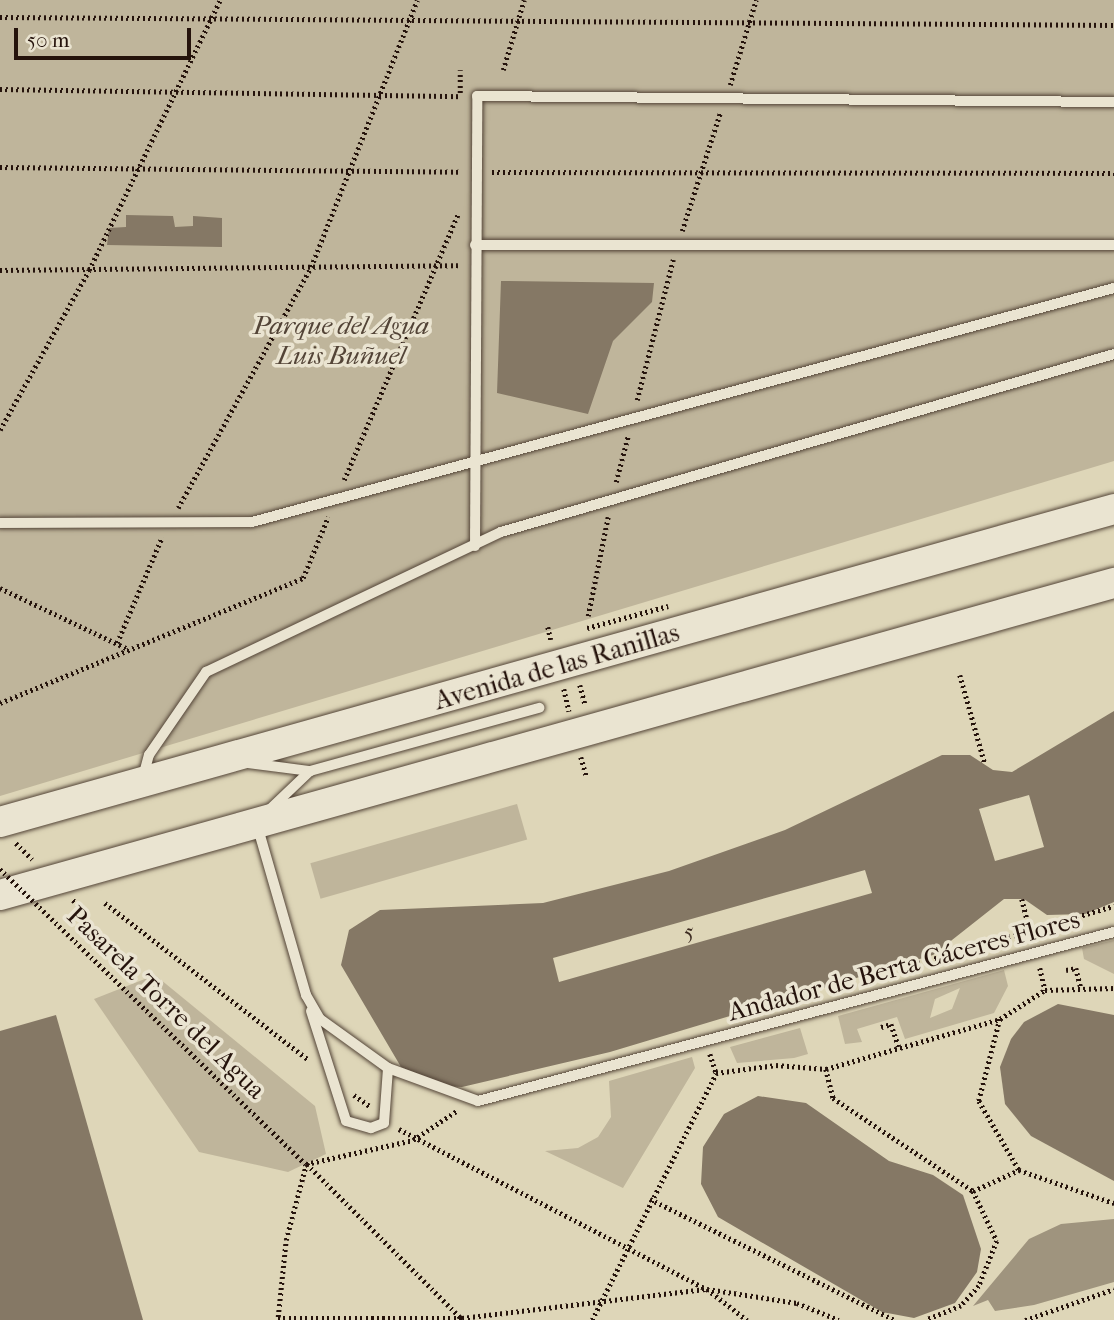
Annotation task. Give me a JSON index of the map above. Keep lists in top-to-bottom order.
{
  "streets": {
    "main road": ["Avenida de las Ranillas"],
    "lane": ["Andador de Berta Cáceres Flores"],
    "path": ["Pasarela Torre del Agua"]
  },
  "parks": ["Parque del Agua Luis Buñuel"],
  "house_numbers": ["5"],
  "scale_bar": "50 m"
}
